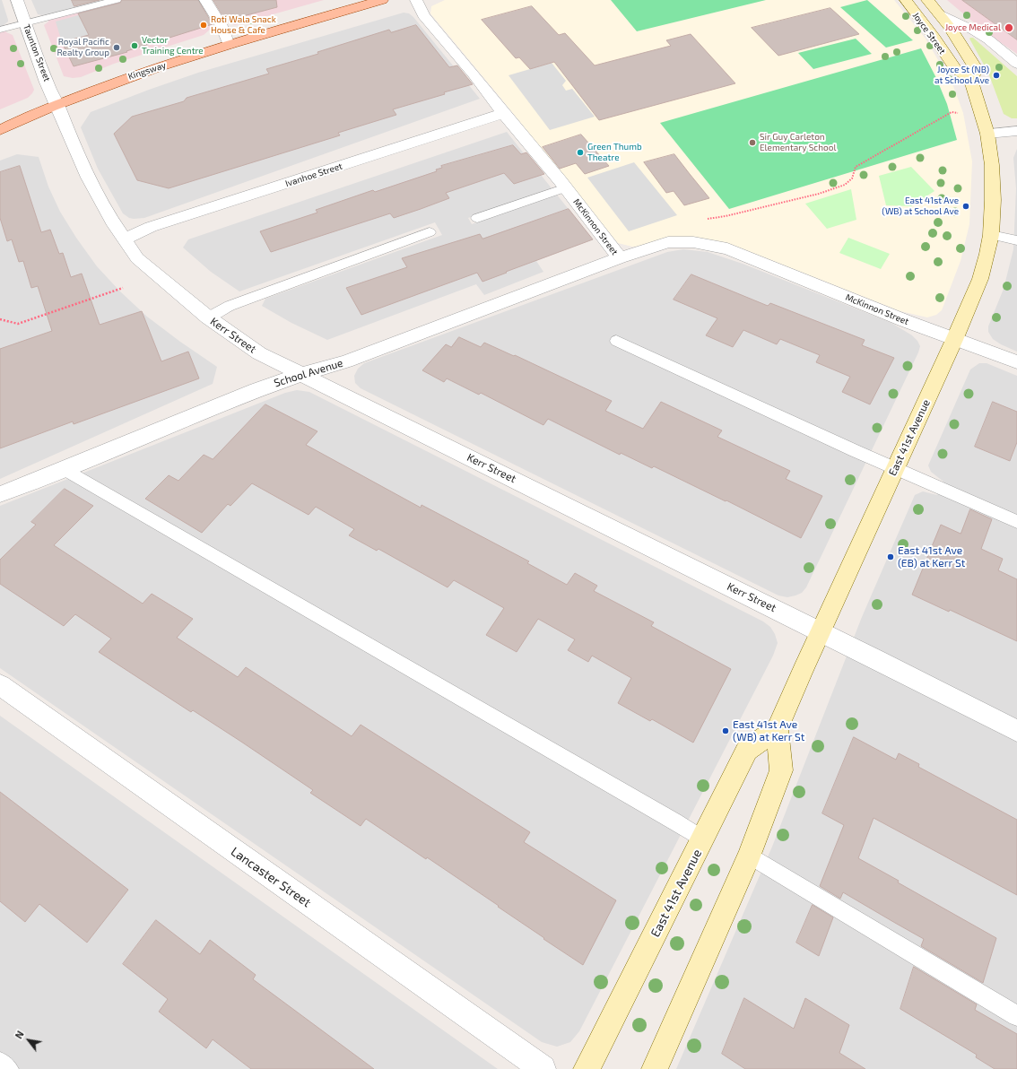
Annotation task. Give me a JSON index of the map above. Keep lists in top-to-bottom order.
{
  "streets": {
    "main road": ["Joyce Street", "Kingsway", "East 41st Avenue"],
    "street": [
      "Taunton Street",
      "Ivanhoe Street",
      "McKinnon Street",
      "Kerr Street",
      "School Avenue",
      "Lancaster Street"
    ]
  },
  "crossings": [
    ["Joyce Street", "East 41st Avenue"],
    ["Taunton Street", "Kingsway"],
    ["Taunton Street", "Kerr Street"],
    ["Kingsway", "Kerr Street"],
    ["Ivanhoe Street", "McKinnon Street"],
    ["Ivanhoe Street", "Kerr Street"],
    ["McKinnon Street", "School Avenue"],
    ["McKinnon Street", "East 41st Avenue"],
    ["Kerr Street", "School Avenue"],
    ["Kerr Street", "East 41st Avenue"]
  ],
  "places": [
    "Roti Wala Snack House & Cafe",
    "Joyce Medical",
    "Vector Training Centre",
    "Royal Pacific Realty Group",
    "Joyce St (NB) at School Ave",
    "Sir Guy Carleton Elementary School",
    "Green Thumb Theatre",
    "East 41st Ave (WB) at School Ave",
    "East 41st Ave (EB) at Kerr St",
    "East 41st Ave (WB) at Kerr St"
  ],
  "north": "top left"
}
